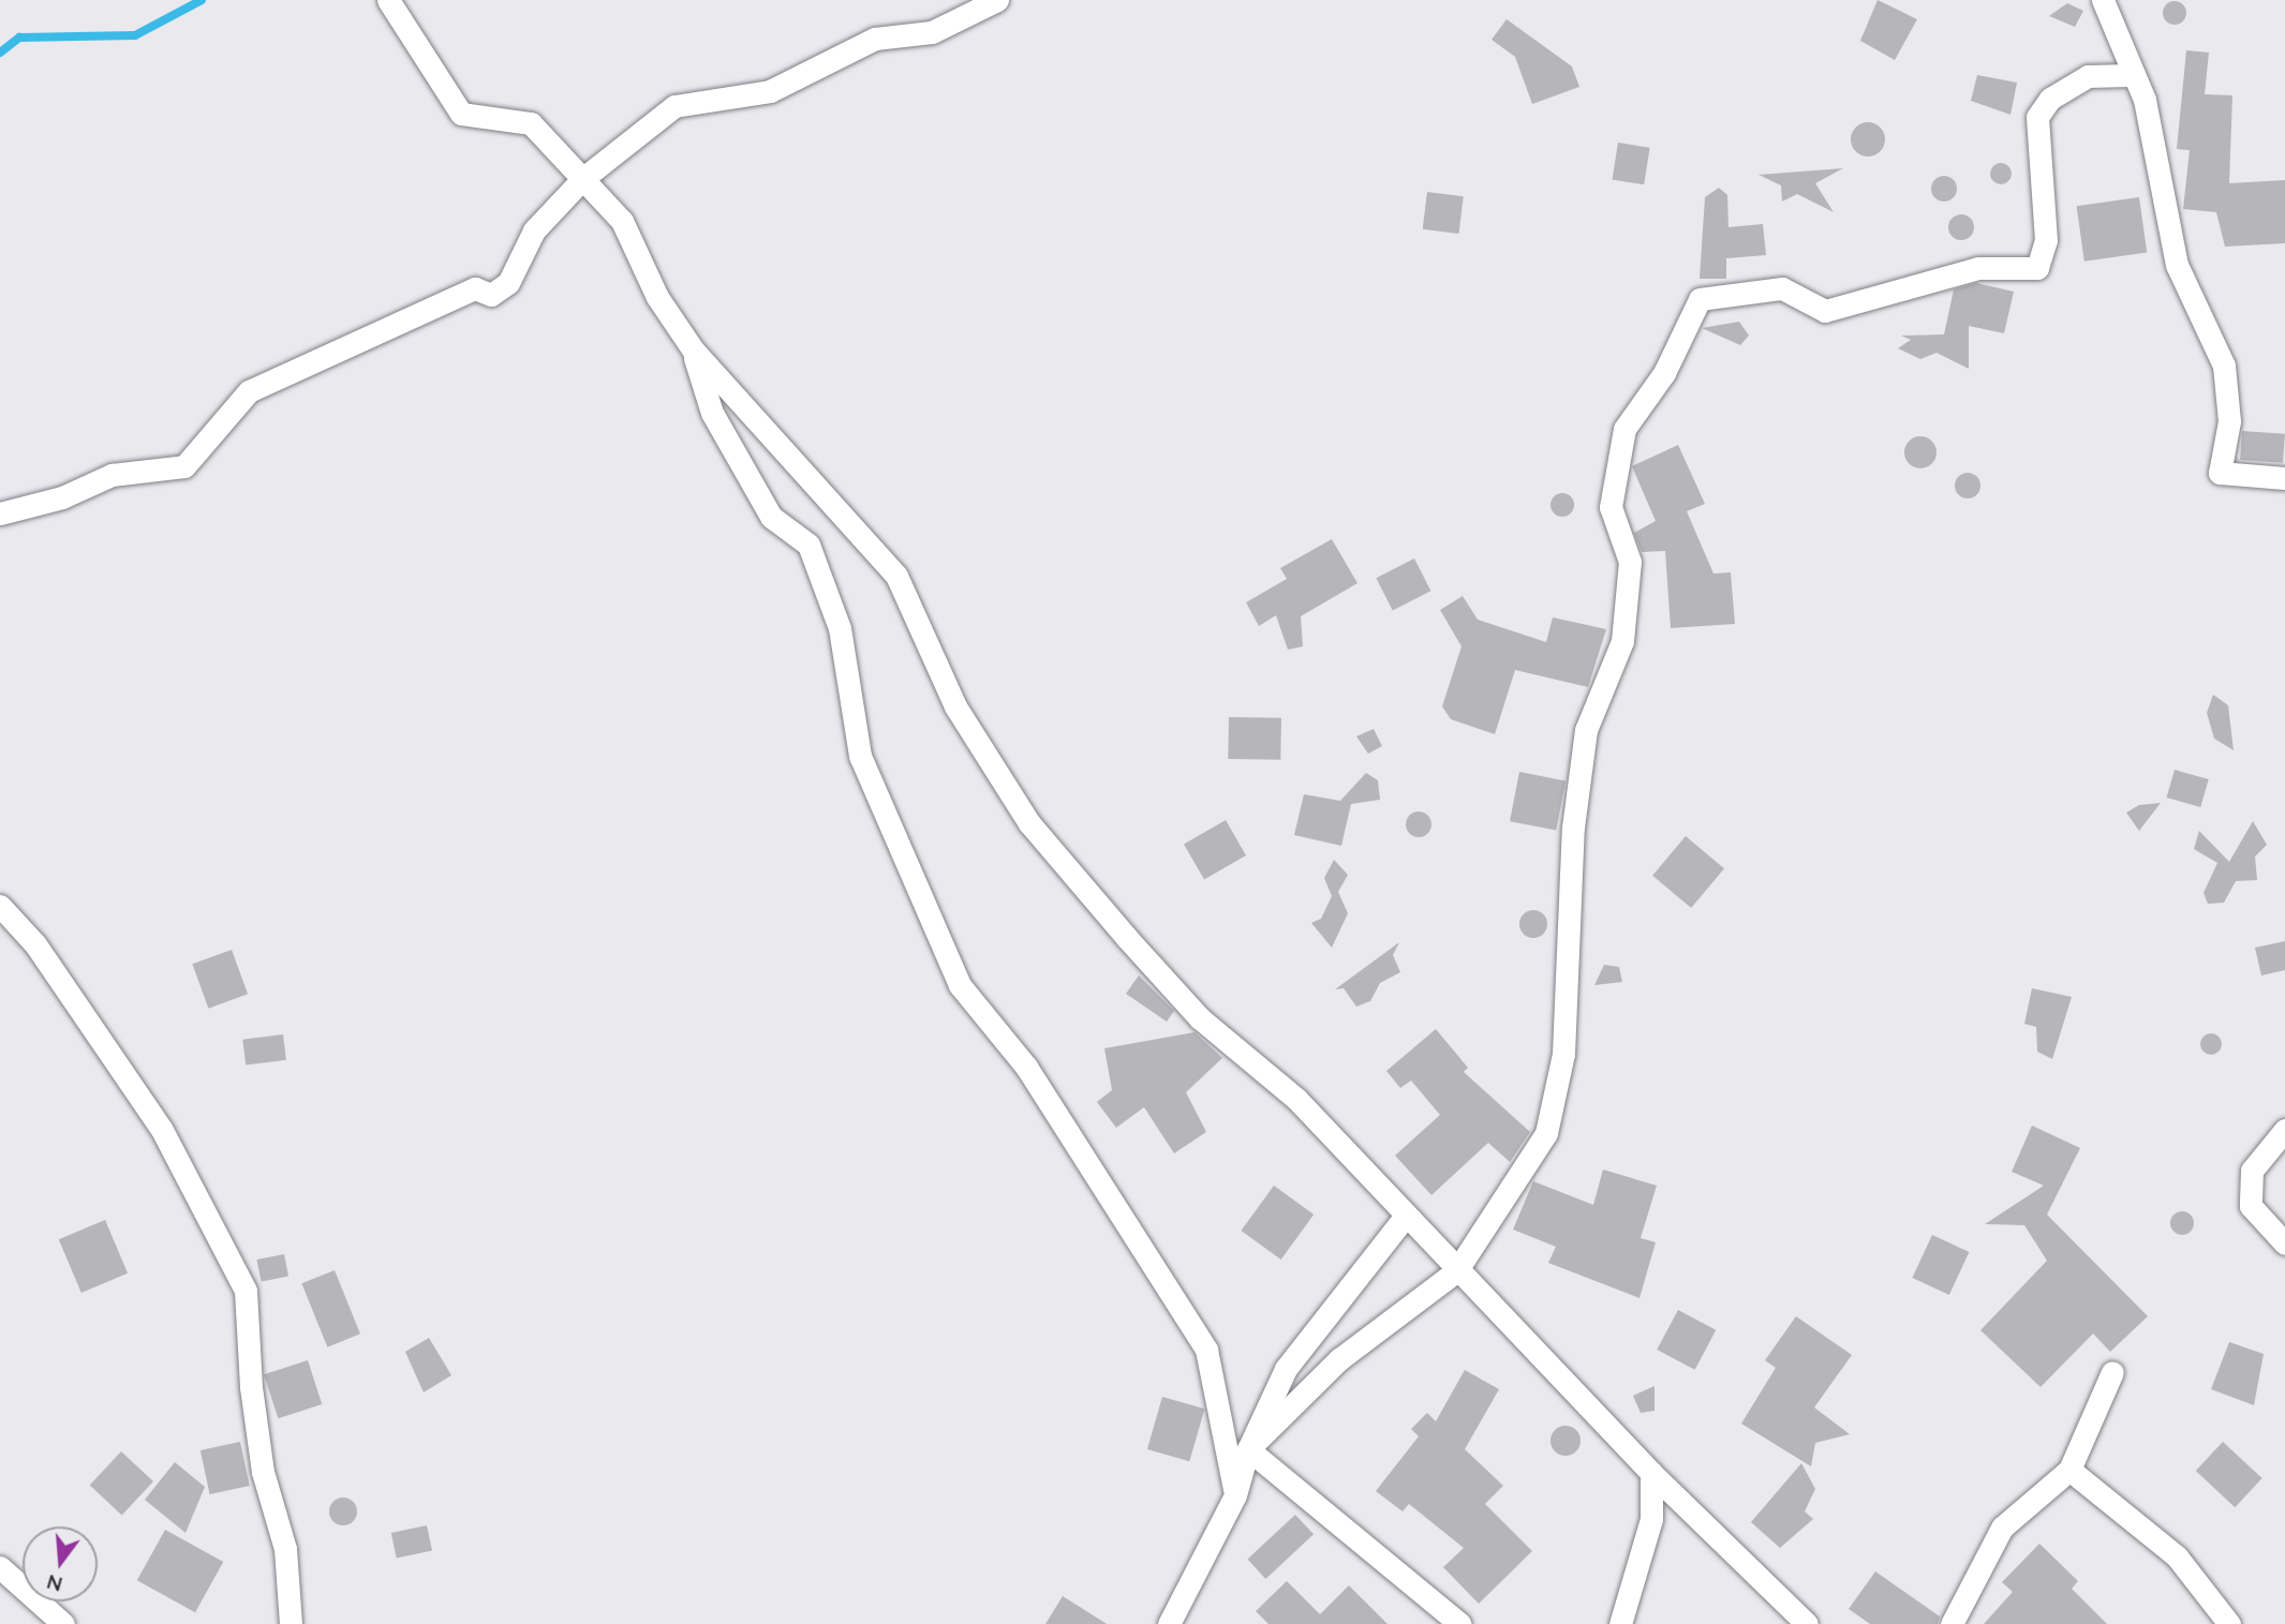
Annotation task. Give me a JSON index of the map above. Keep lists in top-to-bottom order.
{
  "north": "bottom"
}
